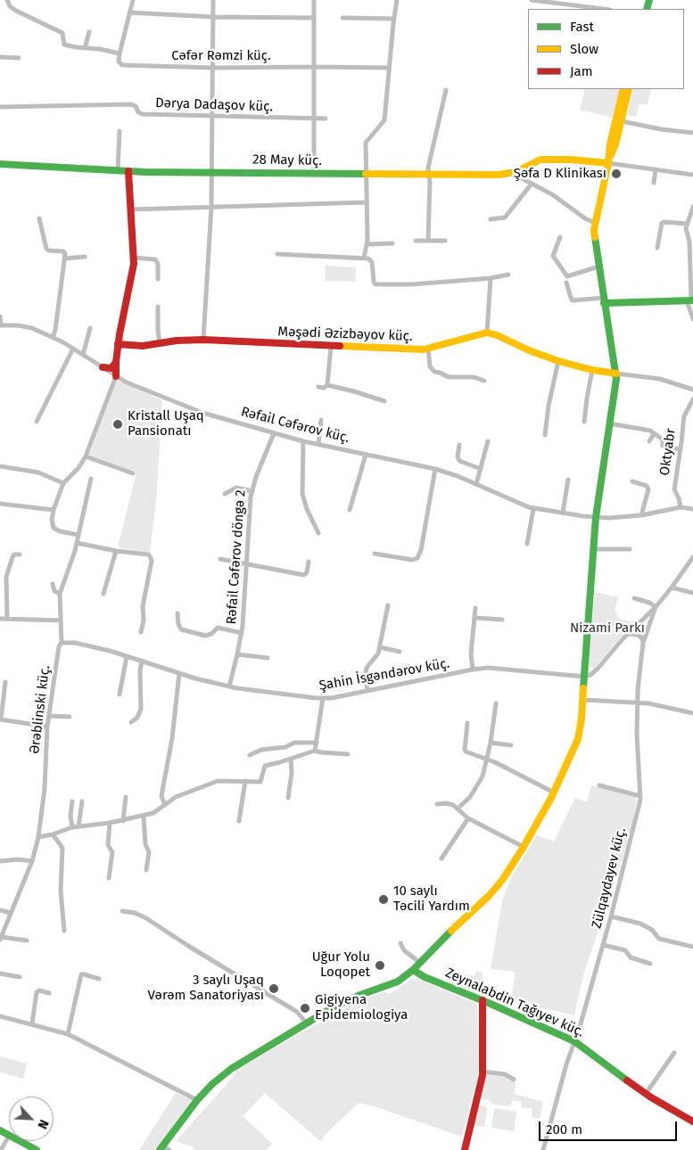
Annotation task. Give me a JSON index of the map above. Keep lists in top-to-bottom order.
{
  "streets": {
    "main road": ["28 May küç.", "Məşədi Əzizbəyov küç.", "Zeynalabdin Tağıyev küç."],
    "street": [
      "Cəfər Rəmzi küç.",
      "Dərya Dadaşov küç.",
      "Rəfail Cəfərov küç.",
      "Oktyabr",
      "Rəfail Cəfərov döngə 2",
      "Şahin İsgəndərov küç.",
      "Ərəblinski küç.",
      "Zülqaydayev küç."
    ]
  },
  "crossings": [
    ["Rəfail Cəfərov küç.", "Oktyabr"],
    ["Rəfail Cəfərov küç.", "Rəfail Cəfərov döngə 2"],
    ["Rəfail Cəfərov döngə 2", "Şahin İsgəndərov küç."],
    ["Şahin İsgəndərov küç.", "Ərəblinski küç."],
    ["Zülqaydayev küç.", "Zeynalabdin Tağıyev küç."]
  ],
  "parks": ["Nizami Parkı"],
  "places": [
    "Şəfa D Klinikası",
    "Kristall Uşaq Pansionatı",
    "10 saylı Təcili Yardım",
    "Uğur Yolu Loqopet",
    "3 saylı Uşaq Vərəm Sanatoriyası",
    "Gigiyena Epidemiologiya"
  ],
  "legend": ["Fast", "Slow", "Jam"],
  "scale_bar": "200 m",
  "north": "bottom right"
}
